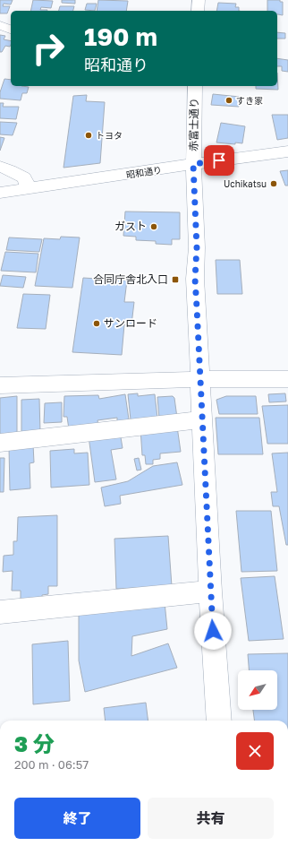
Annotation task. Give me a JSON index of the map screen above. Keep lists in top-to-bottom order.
{
  "streets": {
    "street": ["赤富士通り", "昭和通り"]
  },
  "crossings": [
    ["赤富士通り", "昭和通り"]
  ],
  "places": {
    "other": [
      "すき家",
      "トヨタ",
      "Uchikatsu",
      "ガスト",
      "サンロード"
    ],
    "transit": ["合同庁舎北入口"]
  },
  "north": "bottom left",
  "page": {
    "turn": ["190 m", "昭和通り"],
    "heading": ["3 分", "200 m · 06:57"],
    "buttons": ["終了", "共有"]
  }
}
